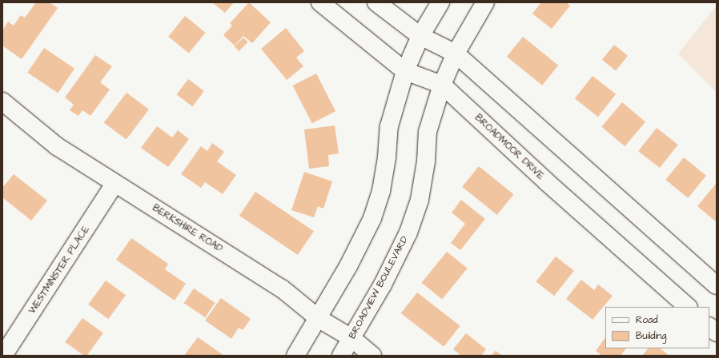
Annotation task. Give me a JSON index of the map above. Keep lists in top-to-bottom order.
{
  "streets": {
    "street": [
      "BROADMOOR DRIVE",
      "BERKSHIRE ROAD",
      "WESTMINSTER PLACE",
      "BROADVIEW BOULEVARD"
    ]
  },
  "crossings": [
    ["BROADMOOR DRIVE", "BROADVIEW BOULEVARD"],
    ["BERKSHIRE ROAD", "WESTMINSTER PLACE"],
    ["BERKSHIRE ROAD", "BROADVIEW BOULEVARD"]
  ],
  "legend": ["Road", "Building"]
}
